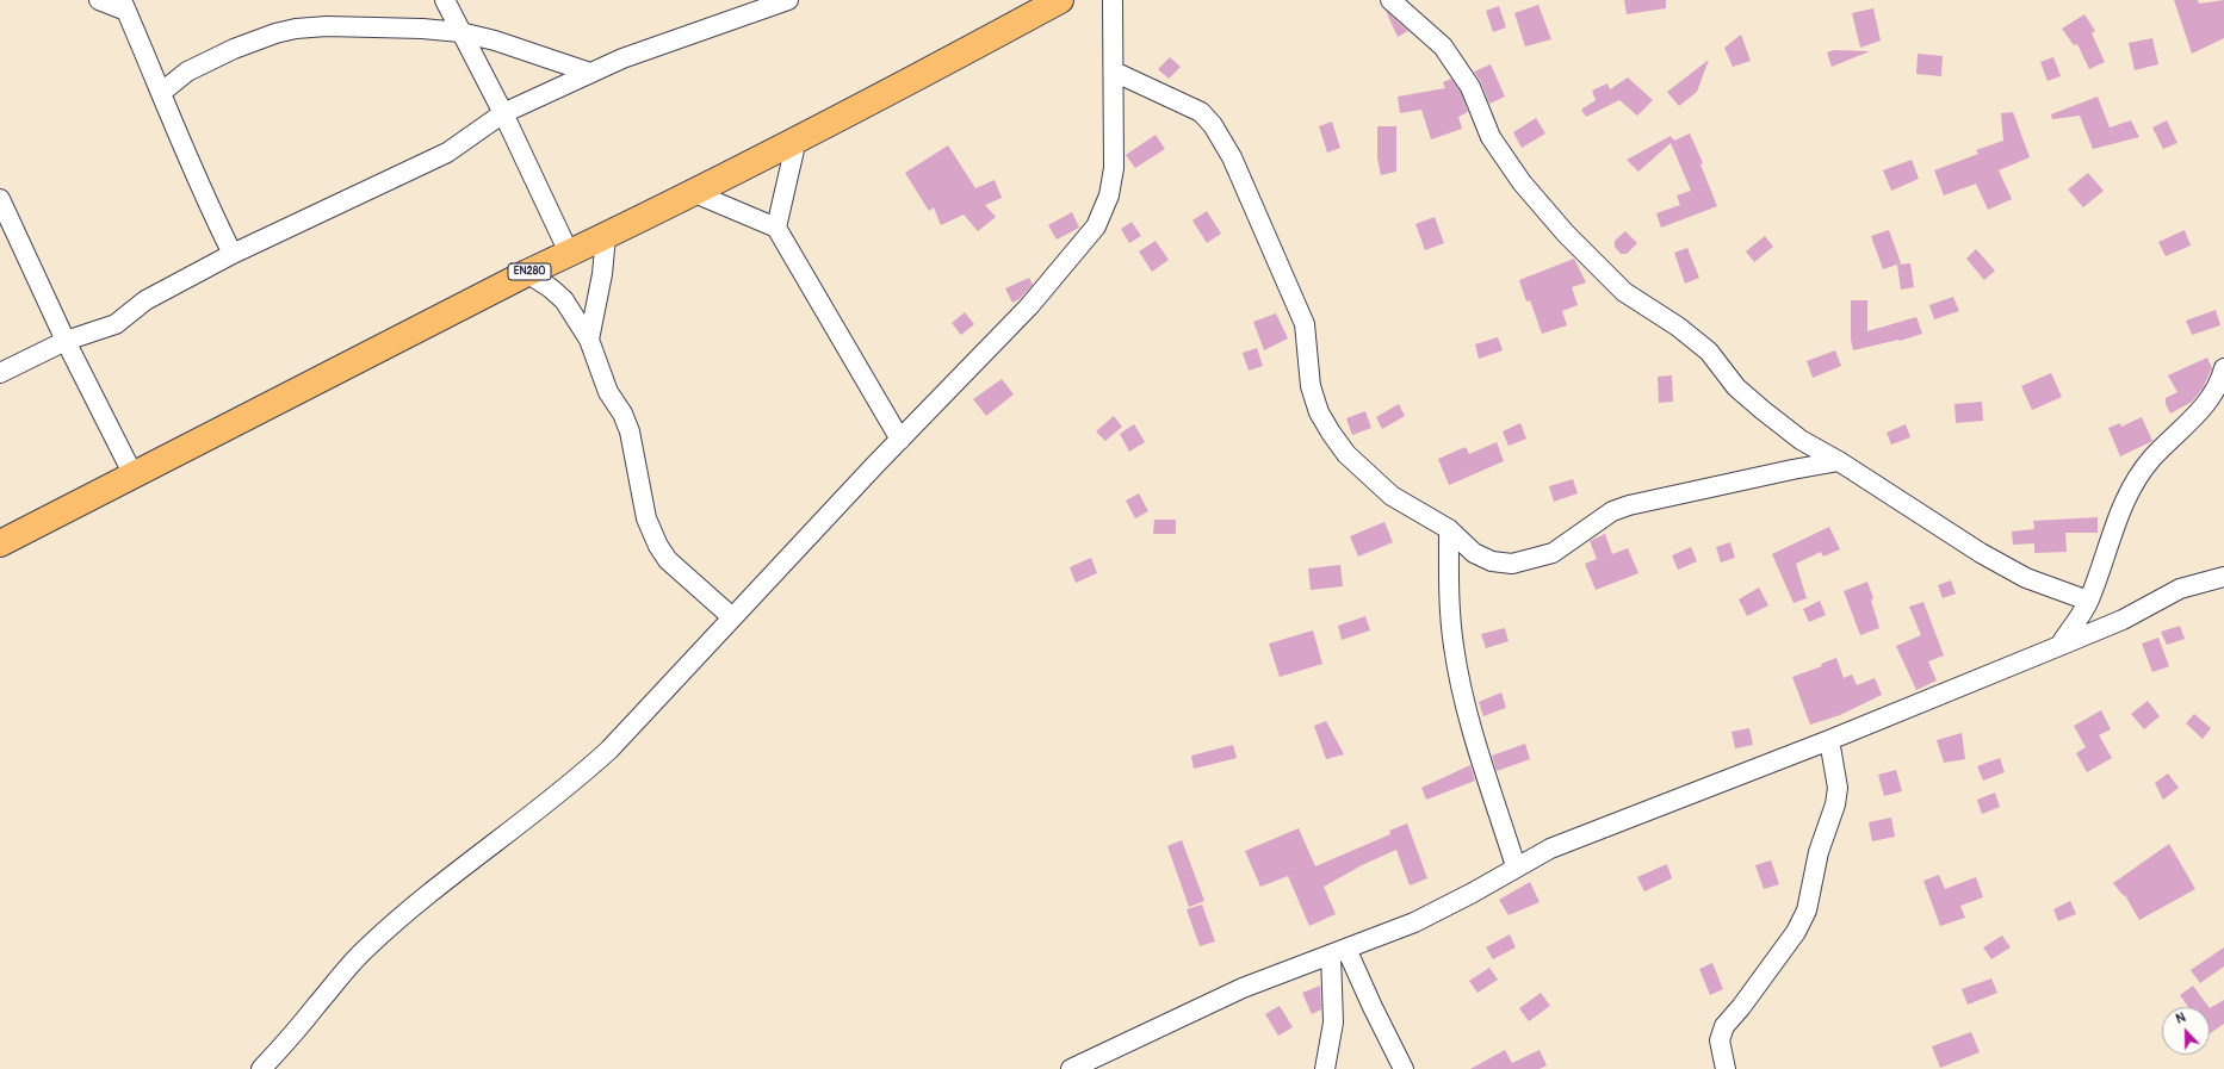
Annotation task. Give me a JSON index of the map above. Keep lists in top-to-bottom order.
{
  "streets": {
    "main road": ["EN280"]
  },
  "north": "top"
}
